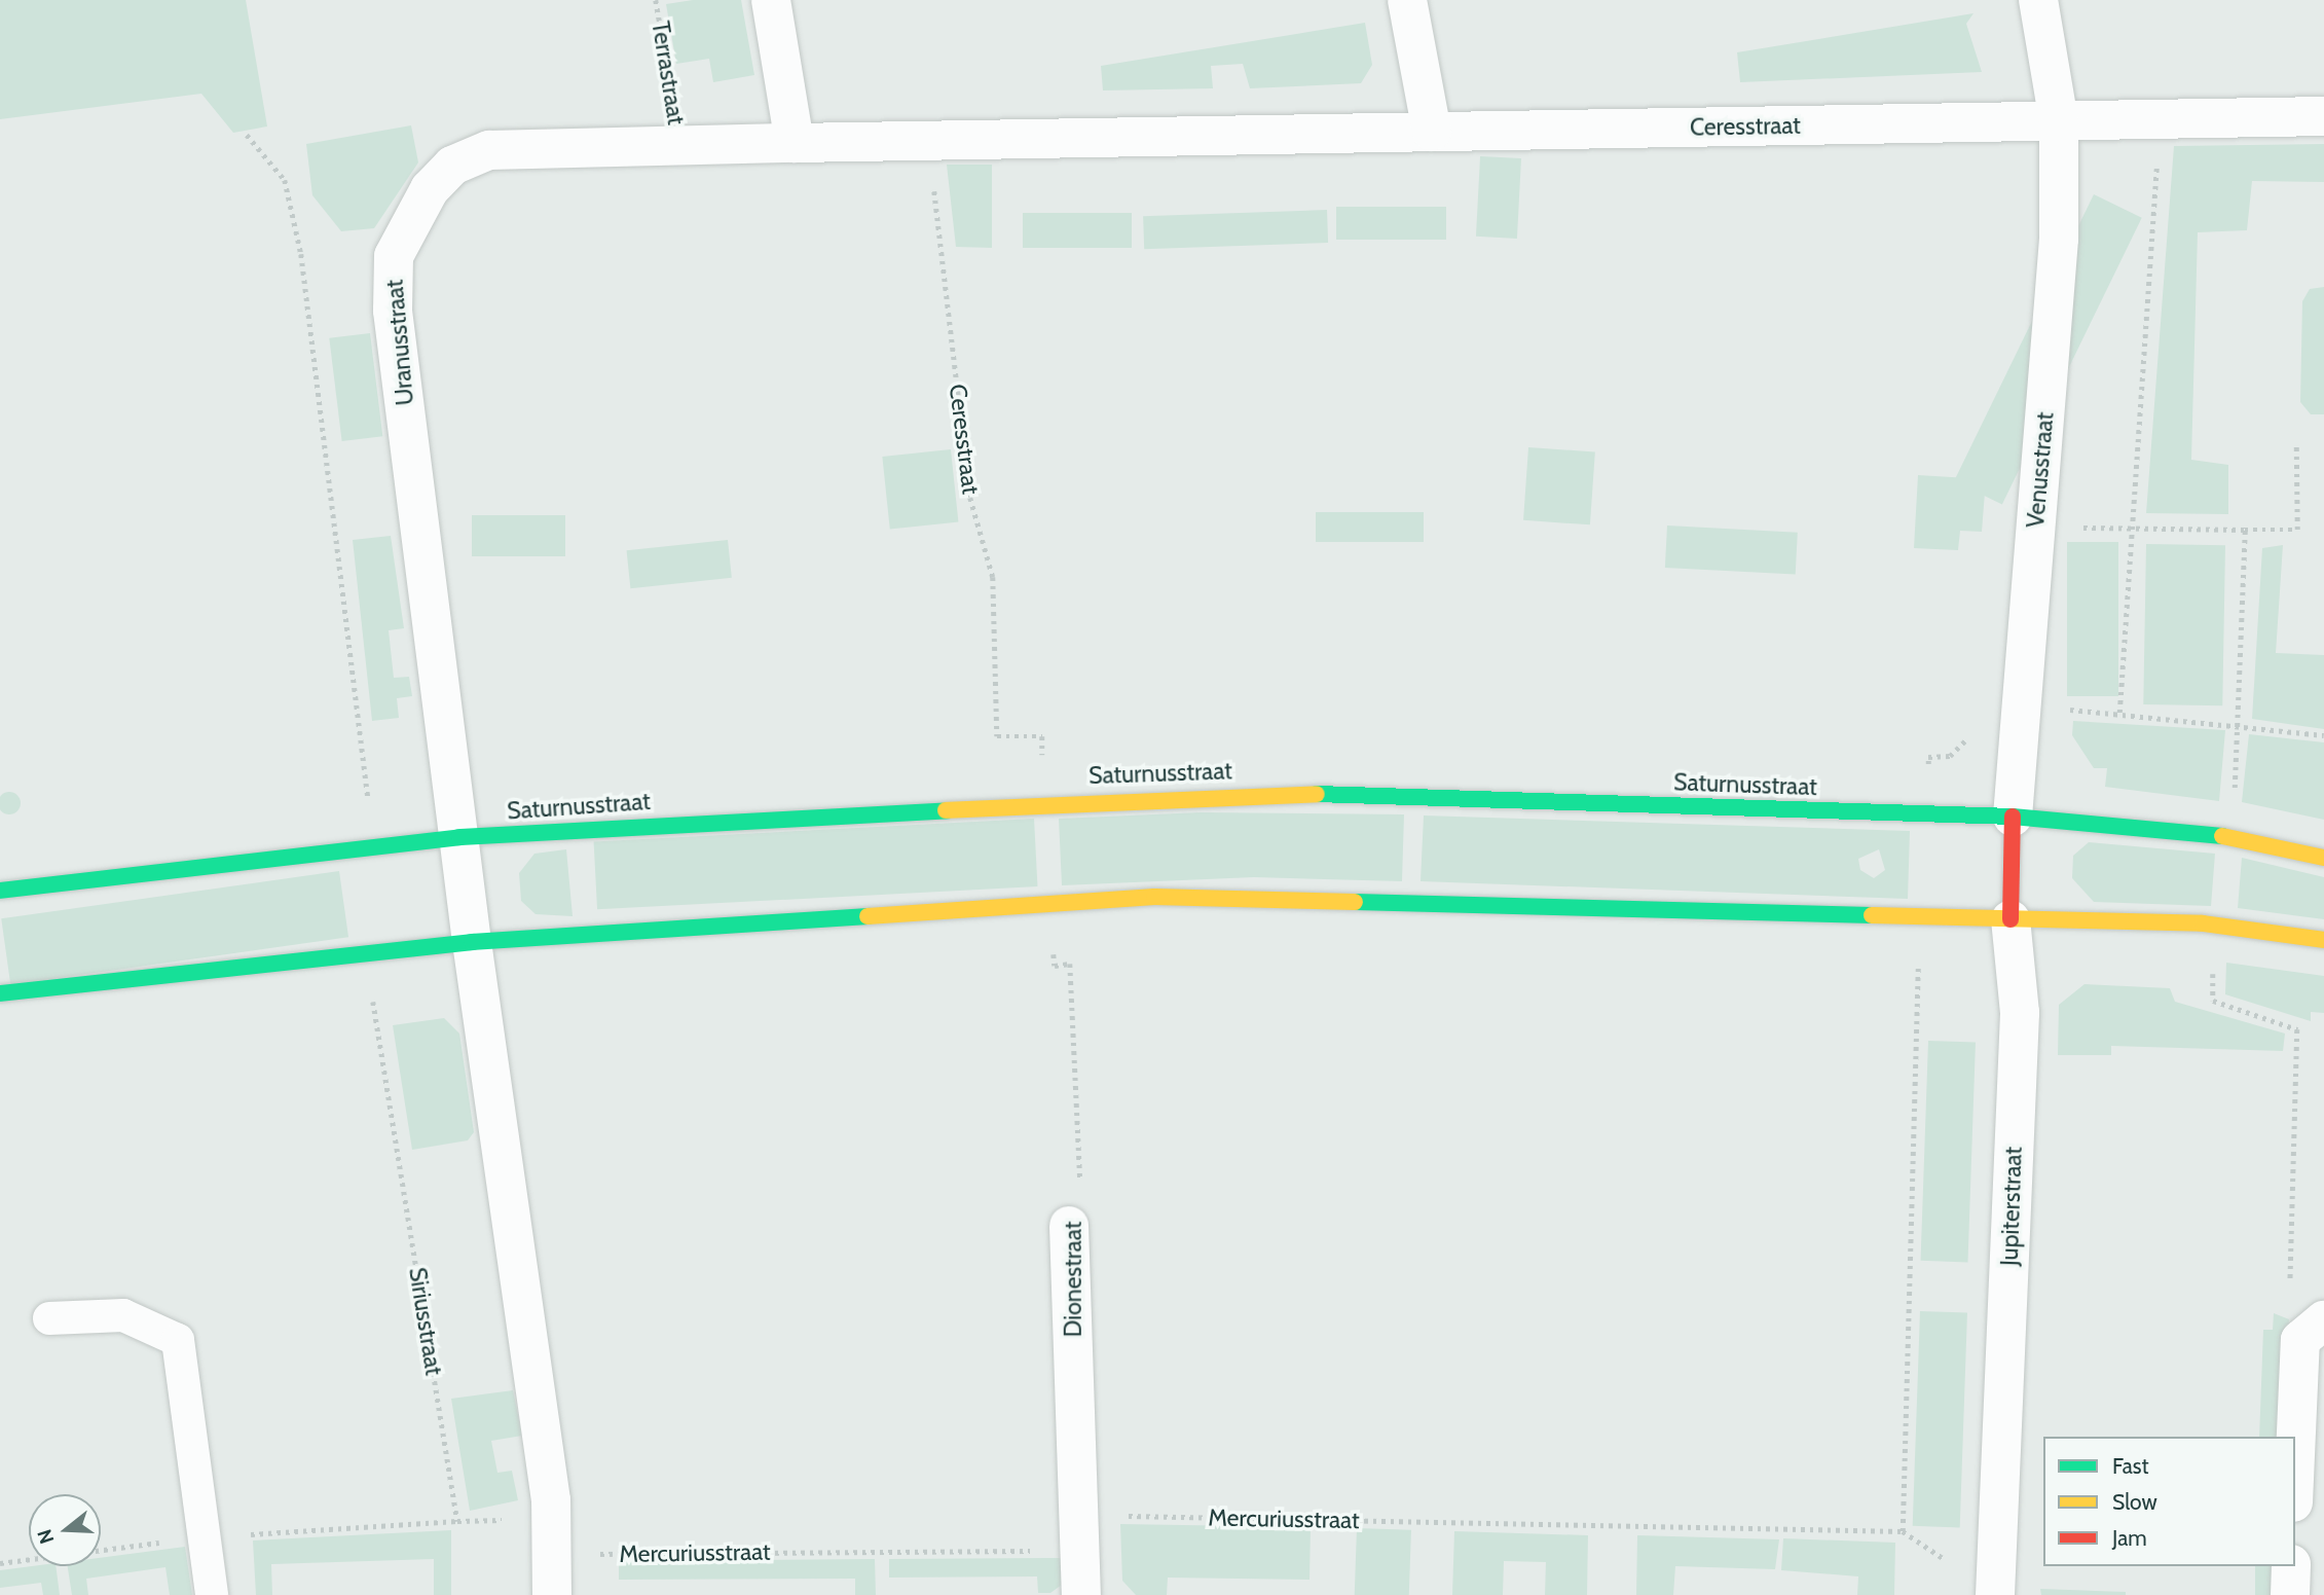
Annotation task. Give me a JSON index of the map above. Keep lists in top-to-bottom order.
{
  "streets": {
    "street": [
      "Ceresstraat",
      "Uranusstraat",
      "Venusstraat",
      "Saturnusstraat",
      "Jupiterstraat",
      "Dionestraat"
    ],
    "path": ["Terrastraat", "Siriusstraat", "Mercuriusstraat"]
  },
  "crossings": [
    ["Terrastraat", "Uranusstraat"],
    ["Ceresstraat", "Uranusstraat"],
    ["Ceresstraat", "Venusstraat"],
    ["Uranusstraat", "Saturnusstraat"],
    ["Venusstraat", "Saturnusstraat"],
    ["Venusstraat", "Jupiterstraat"],
    ["Saturnusstraat", "Jupiterstraat"],
    ["Dionestraat", "Mercuriusstraat"],
    ["Siriusstraat", "Mercuriusstraat"]
  ],
  "legend": ["Fast", "Slow", "Jam"],
  "north": "left"
}
